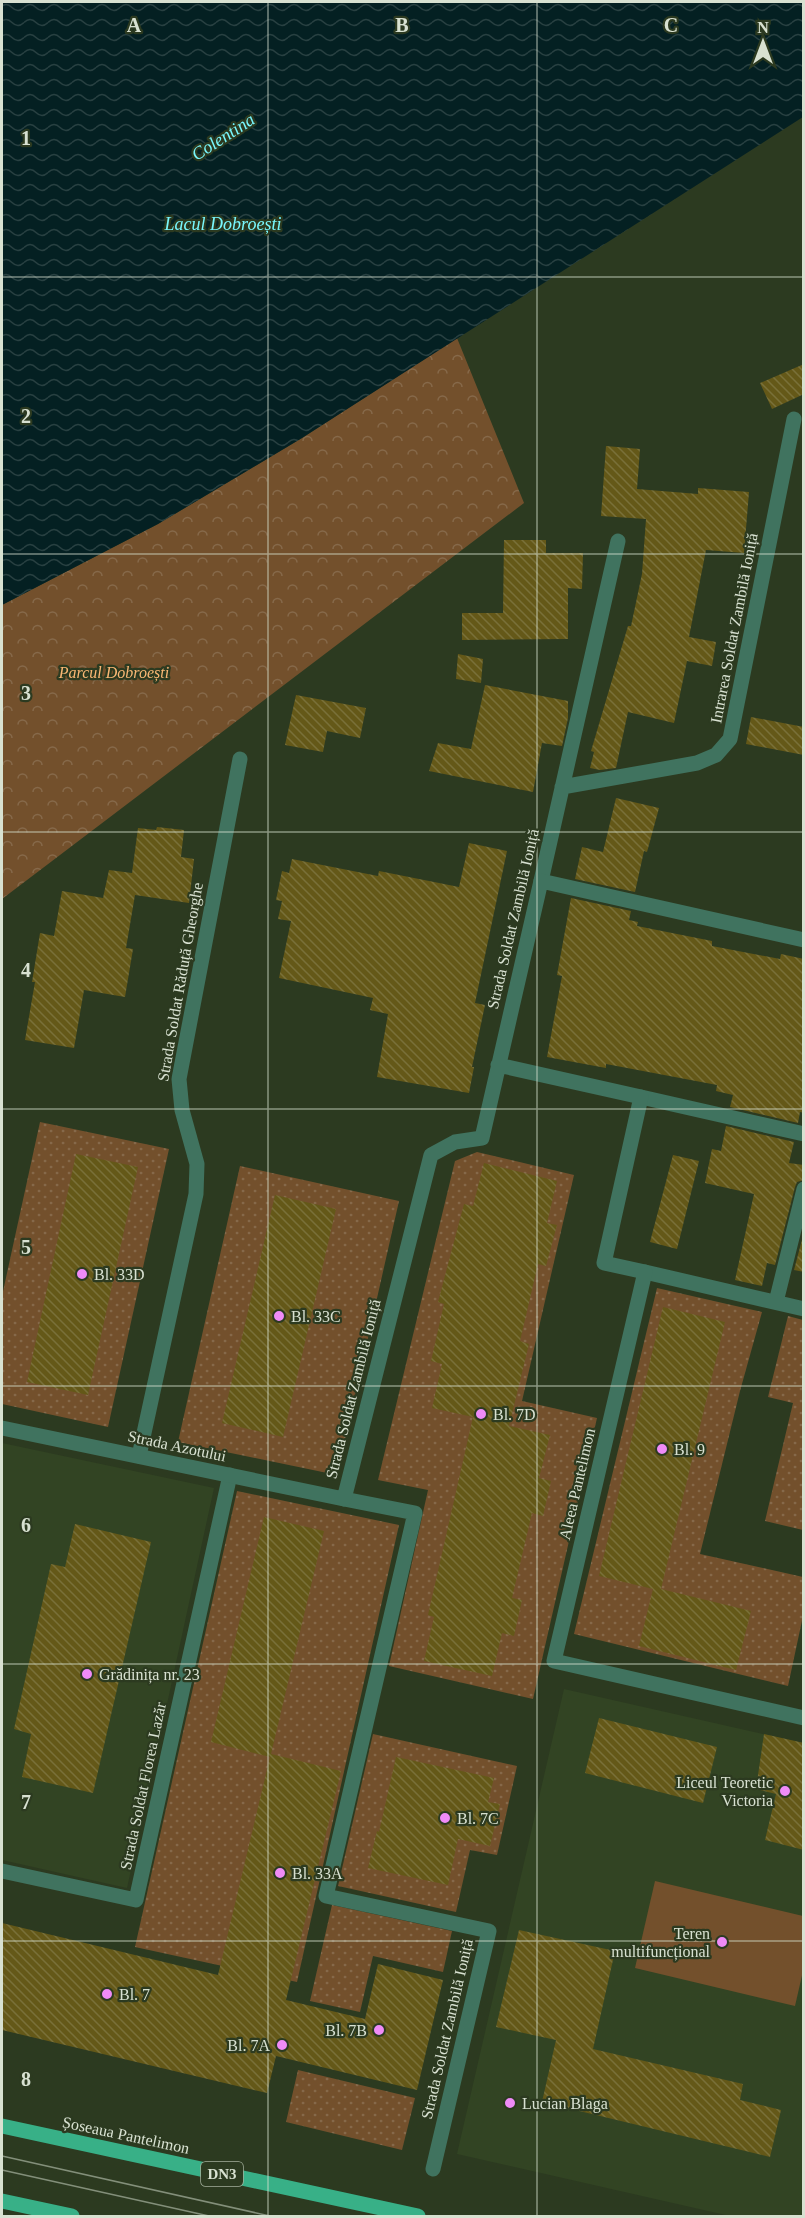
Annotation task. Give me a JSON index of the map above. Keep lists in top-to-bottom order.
{
  "streets": {
    "main road": ["Șoseaua Pantelimon", "DN3"],
    "street": [
      "Intrarea Soldat Zambilă Ioniță",
      "Strada Soldat Zambilă Ioniță",
      "Strada Soldat Răduță Gheorghe",
      "Strada Azotului",
      "Aleea Pantelimon",
      "Strada Soldat Florea Lazăr"
    ]
  },
  "crossings": [
    ["Intrarea Soldat Zambilă Ioniță", "Strada Soldat Zambilă Ioniță"],
    ["Strada Soldat Zambilă Ioniță", "Strada Azotului"],
    ["Strada Soldat Răduță Gheorghe", "Strada Azotului"],
    ["Strada Azotului", "Strada Soldat Florea Lazăr"]
  ],
  "water": ["Colentina", "Lacul Dobroești"],
  "parks": ["Parcul Dobroești"],
  "places": [
    "Bl. 33D",
    "Bl. 33C",
    "Bl. 7D",
    "Bl. 9",
    "Grădinița nr. 23",
    "Liceul Teoretic Victoria",
    "Bl. 7C",
    "Bl. 33A",
    "Teren multifuncțional",
    "Bl. 7",
    "Bl. 7B",
    "Bl. 7A",
    "Lucian Blaga"
  ],
  "north": "top",
  "grid": {
    "columns": ["A", "B", "C"],
    "rows": [
      "1",
      "2",
      "3",
      "4",
      "5",
      "6",
      "7",
      "8"
    ]
  }
}
